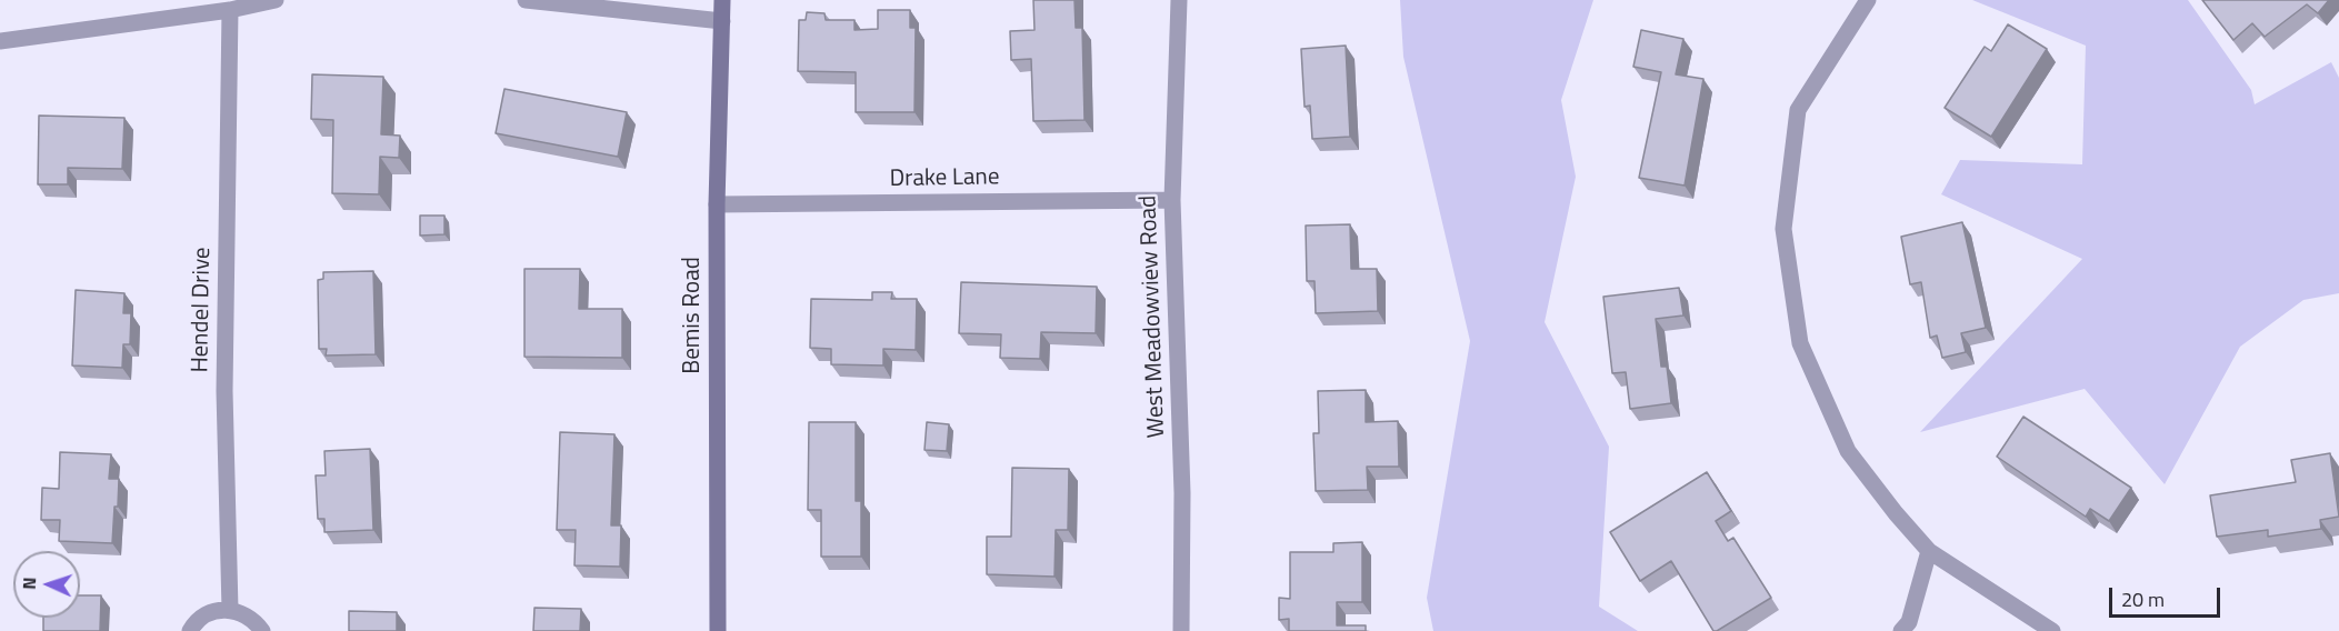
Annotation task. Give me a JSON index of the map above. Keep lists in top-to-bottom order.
{
  "streets": {
    "street": [
      "Drake Lane",
      "Hendel Drive",
      "Bemis Road",
      "West Meadowview Road"
    ]
  },
  "crossings": [
    ["Drake Lane", "Bemis Road"],
    ["Drake Lane", "West Meadowview Road"]
  ],
  "scale_bar": "20 m",
  "north": "left"
}
